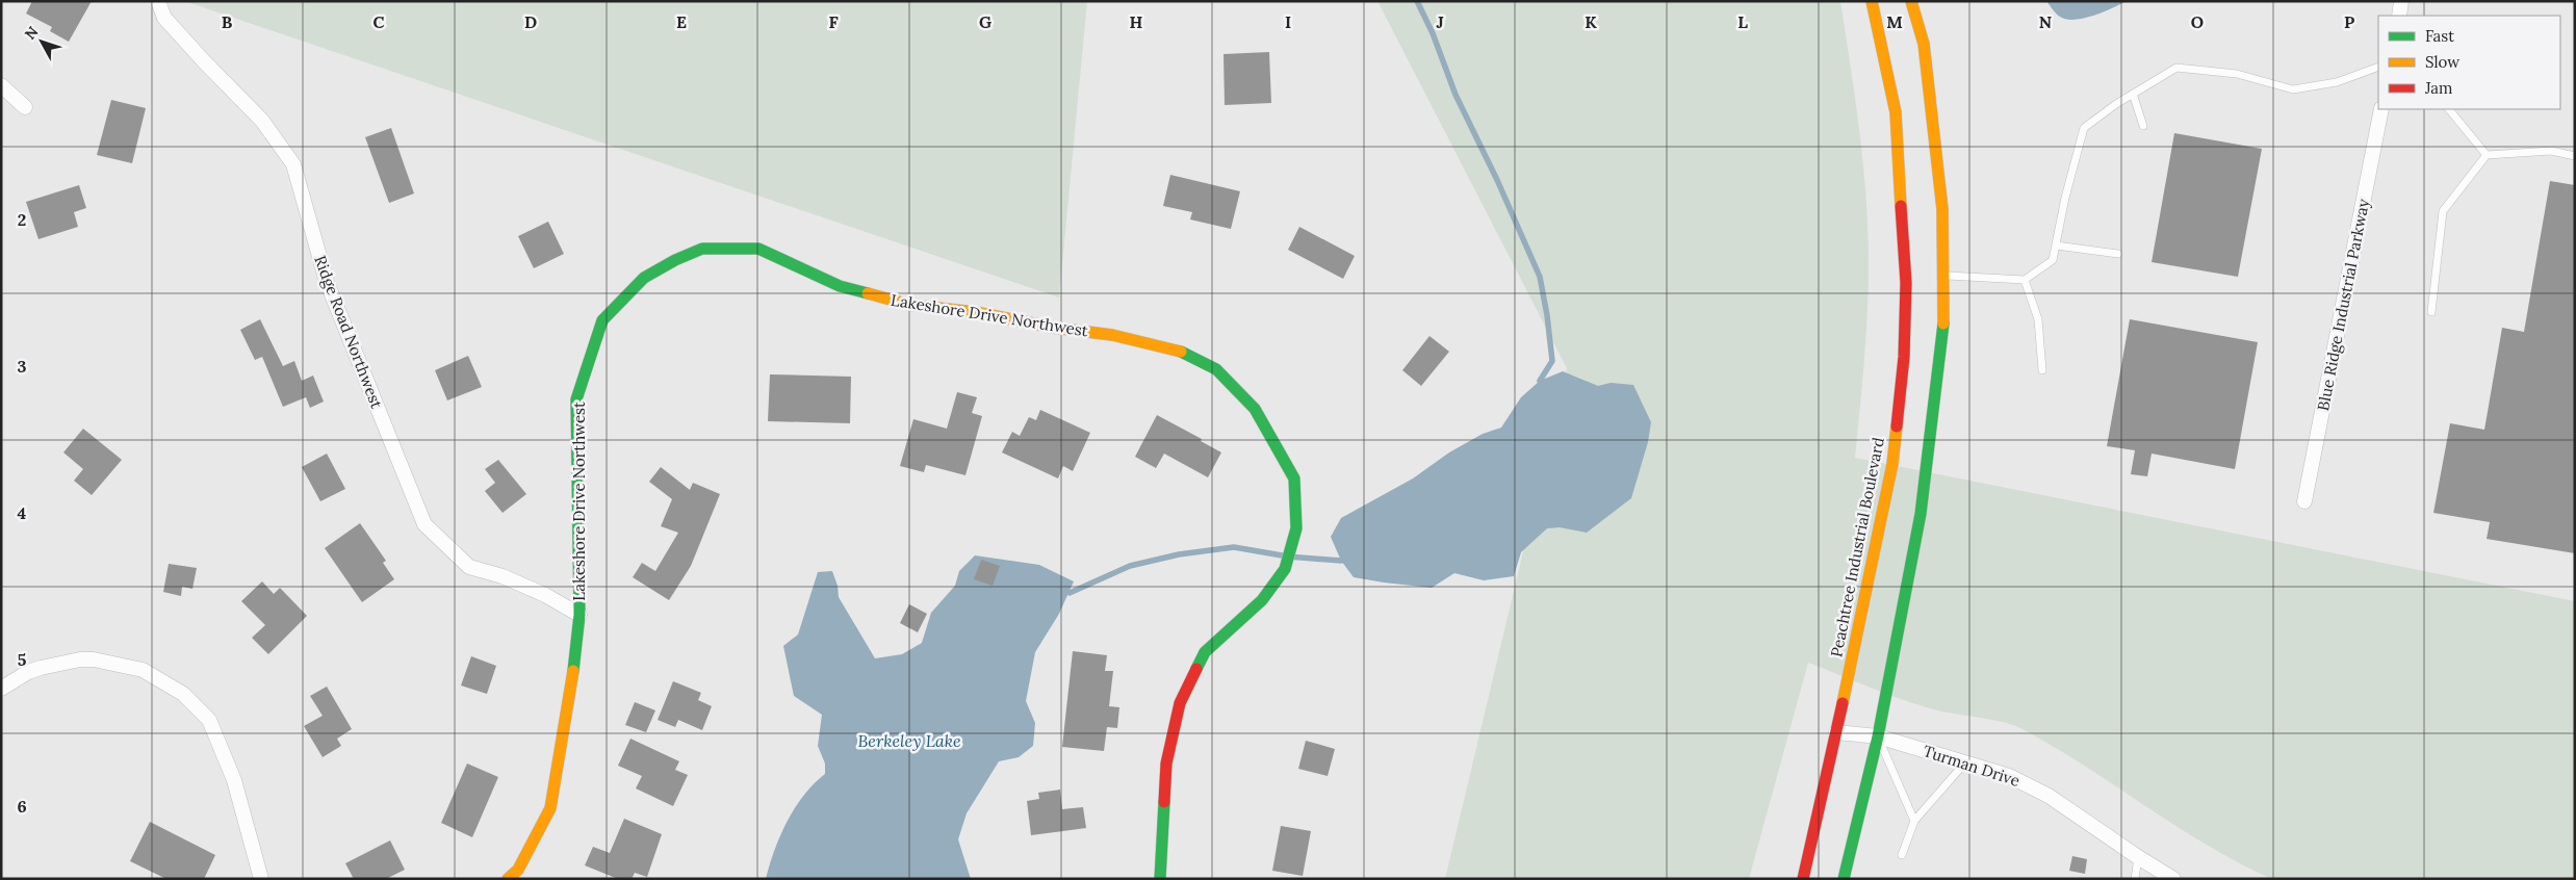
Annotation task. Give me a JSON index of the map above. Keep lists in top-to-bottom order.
{
  "streets": {
    "main road": ["Lakeshore Drive Northwest", "Peachtree Industrial Boulevard"],
    "street": ["Blue Ridge Industrial Parkway", "Ridge Road Northwest", "Turman Drive"]
  },
  "crossings": [
    ["Lakeshore Drive Northwest", "Ridge Road Northwest"],
    ["Peachtree Industrial Boulevard", "Turman Drive"]
  ],
  "water": ["Berkeley Lake"],
  "legend": ["Fast", "Slow", "Jam"],
  "north": "top left",
  "grid": {
    "columns": [
      "B",
      "C",
      "D",
      "E",
      "F",
      "G",
      "H",
      "I",
      "J",
      "K",
      "L",
      "M",
      "N",
      "O",
      "P"
    ],
    "rows": [
      "2",
      "3",
      "4",
      "5",
      "6"
    ]
  }
}
